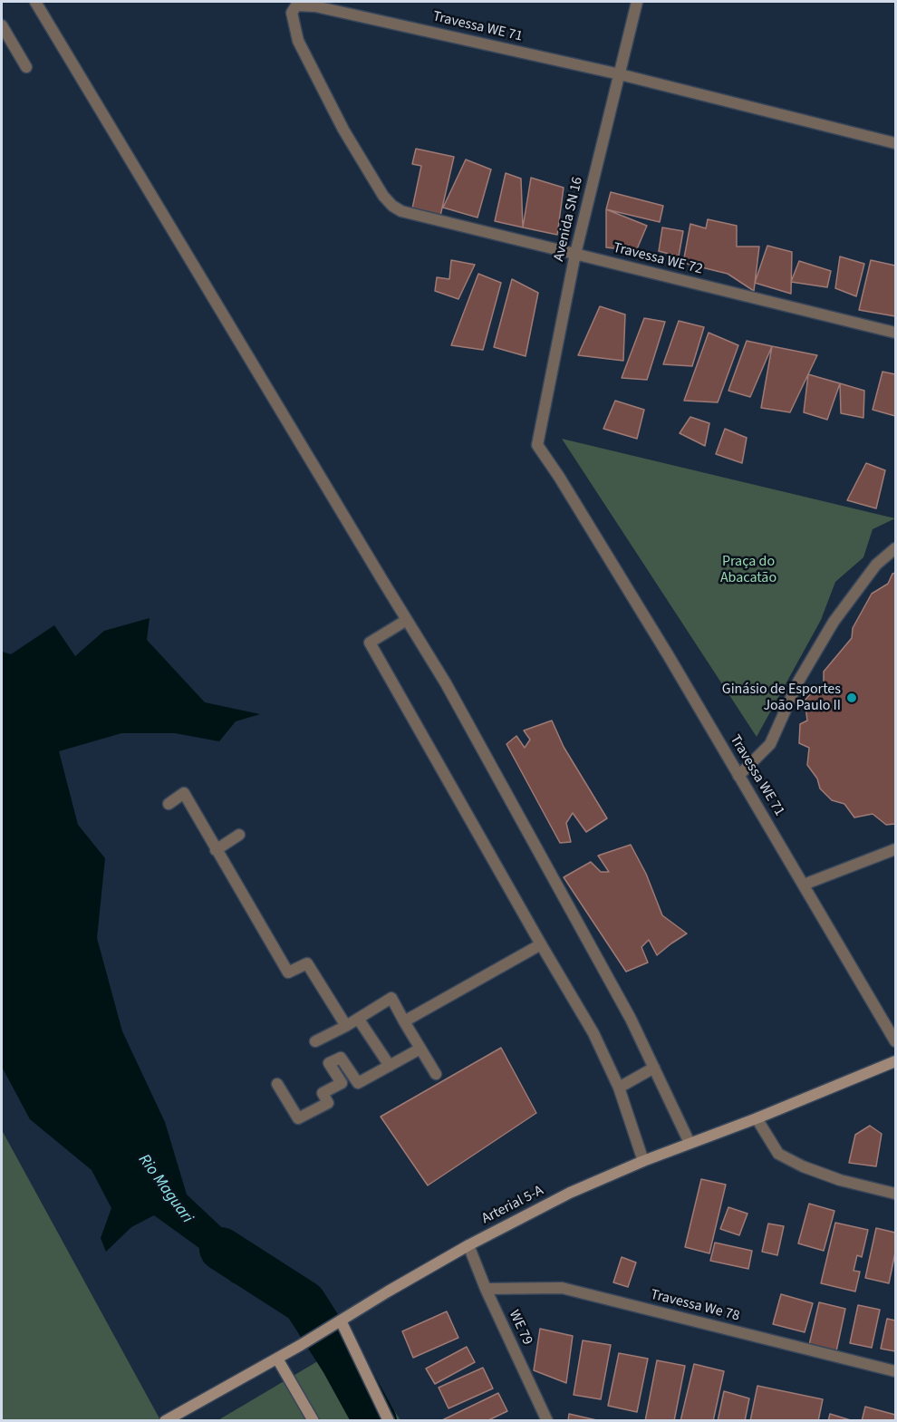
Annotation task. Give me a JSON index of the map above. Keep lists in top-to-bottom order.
{
  "streets": {
    "main road": ["Arterial 5-A"],
    "street": [
      "Travessa WE 71",
      "Avenida SN 16",
      "Travessa WE 72",
      "Travessa We 78",
      "WE 79"
    ]
  },
  "crossings": [
    ["Travessa WE 71", "Avenida SN 16"],
    ["Travessa WE 71", "Travessa WE 72"],
    ["Avenida SN 16", "Travessa WE 72"],
    ["Arterial 5-A", "WE 79"],
    ["Travessa We 78", "WE 79"]
  ],
  "water": ["Rio Maguari"],
  "parks": ["Praça do Abacatão"],
  "places": ["Ginásio de Esportes João Paulo II"]
}
